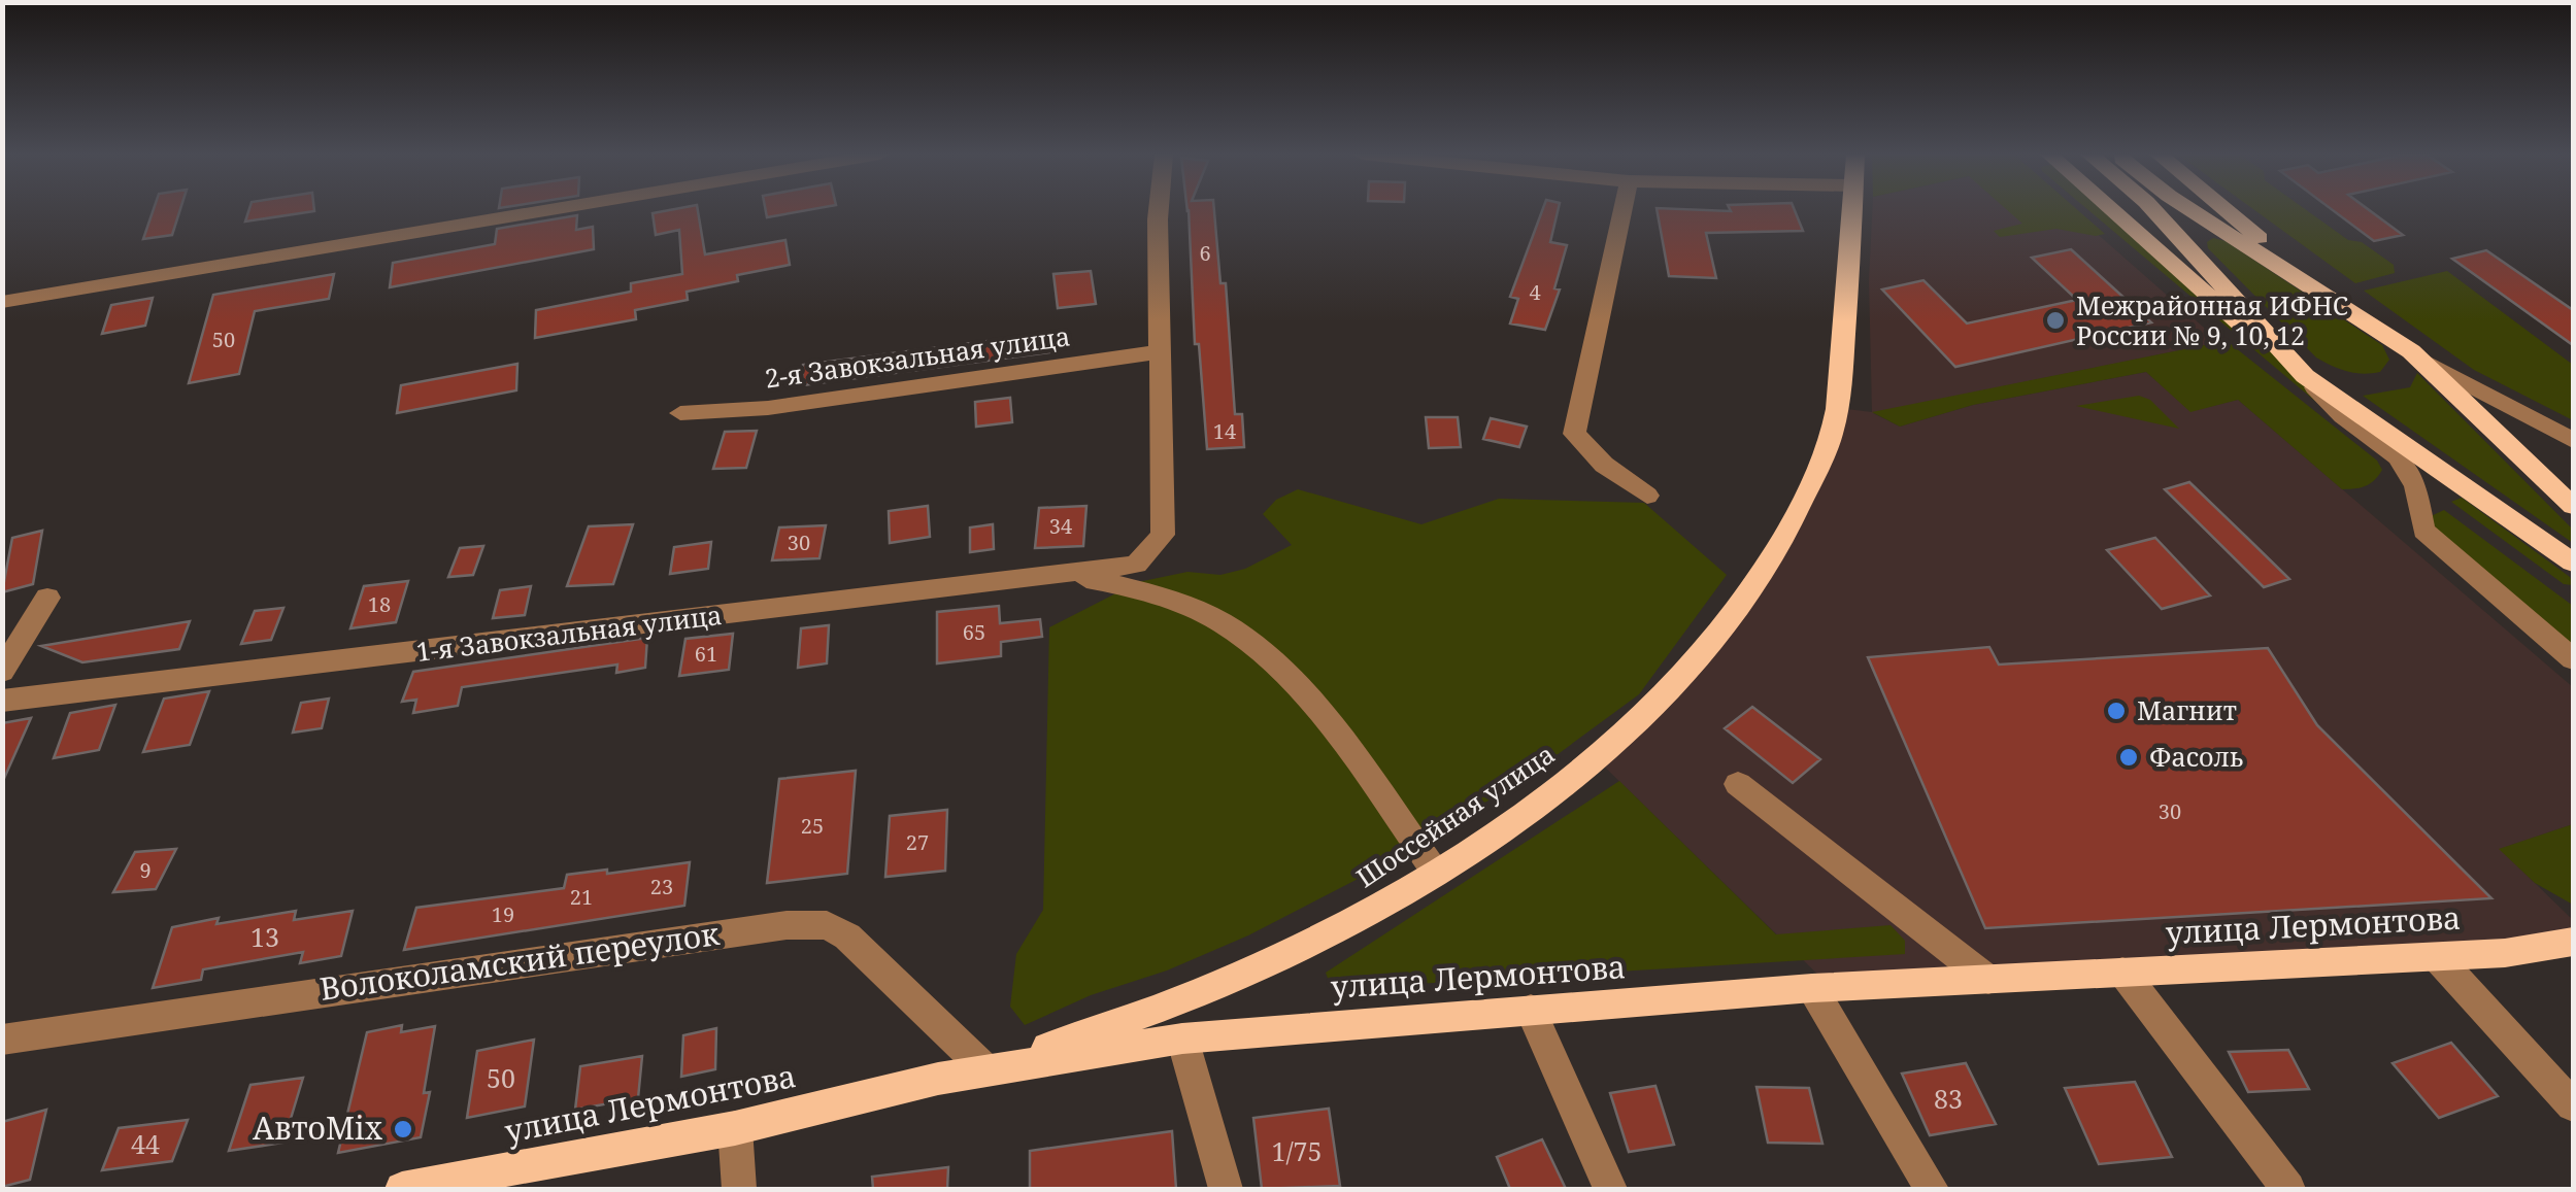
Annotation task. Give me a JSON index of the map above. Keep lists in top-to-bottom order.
{
  "streets": {
    "main road": ["Шоссейная улица", "улица Лермонтова"],
    "street": ["2-я Завокзальная улица", "1-я Завокзальная улица", "Волоколамский переулок"]
  },
  "crossings": [
    ["2-я Завокзальная улица", "1-я Завокзальная улица"],
    ["Шоссейная улица", "улица Лермонтова"],
    ["Шоссейная улица", "Волоколамский переулок"]
  ],
  "places": [
    "Межрайонная ИФНС России № 9, 10, 12",
    "Магнит",
    "Фасоль",
    "АвтоMix"
  ],
  "house_numbers": [
    "6",
    "4",
    "50",
    "14",
    "34",
    "30",
    "18",
    "65",
    "61",
    "30",
    "25",
    "27",
    "9",
    "23",
    "21",
    "19",
    "13",
    "50",
    "83",
    "44",
    "1/75"
  ]
}
